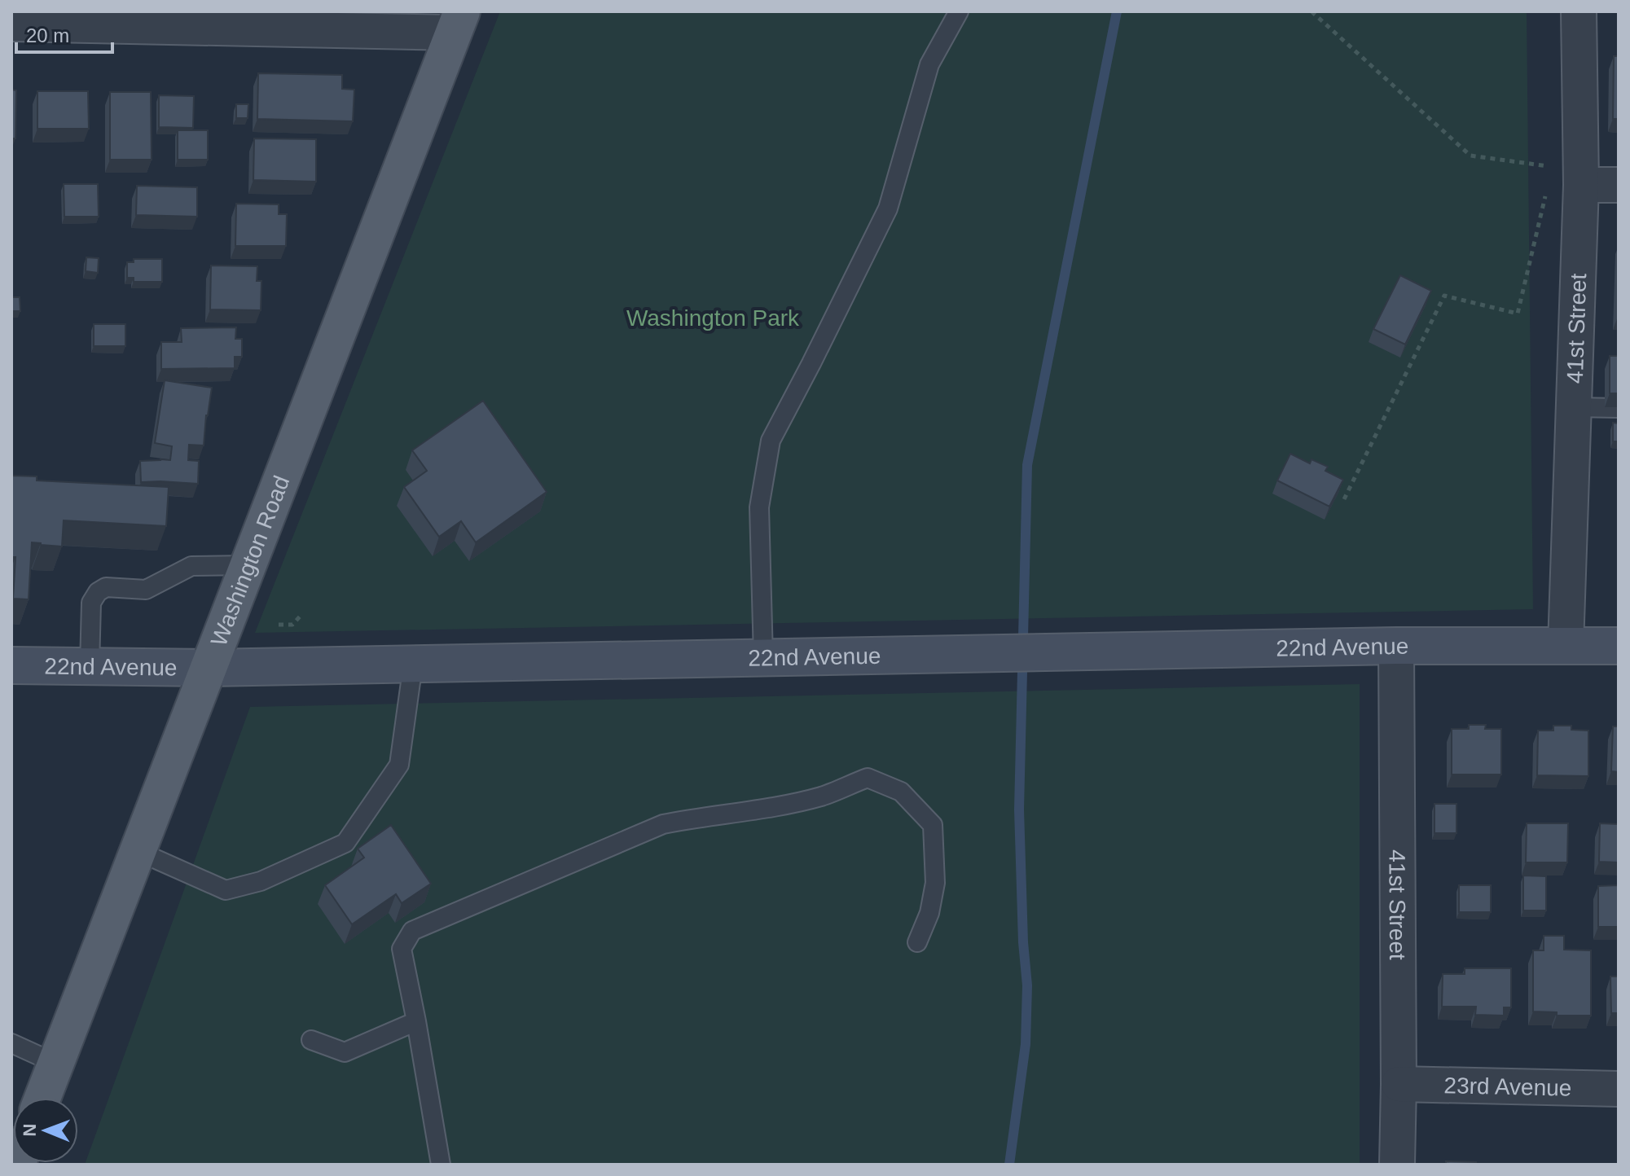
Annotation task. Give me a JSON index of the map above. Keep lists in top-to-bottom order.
{
  "streets": {
    "main road": ["Washington Road"],
    "street": ["41st Street", "22nd Avenue", "23rd Avenue"]
  },
  "crossings": [
    ["41st Street", "22nd Avenue"],
    ["41st Street", "23rd Avenue"],
    ["Washington Road", "22nd Avenue"]
  ],
  "parks": ["Washington Park"],
  "scale_bar": "20 m",
  "north": "left"
}
